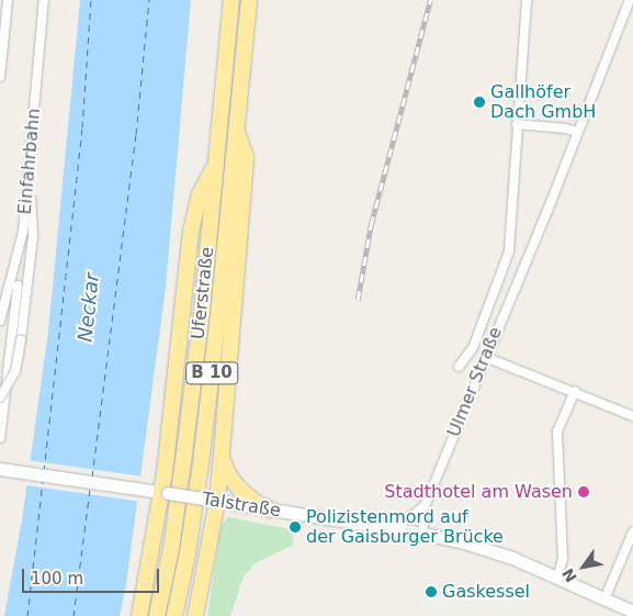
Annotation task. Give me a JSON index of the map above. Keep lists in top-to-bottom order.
{
  "streets": {
    "highway": ["Uferstraße", "B 10"],
    "main road": ["Talstraße"],
    "street": ["Einfahrbahn", "Ulmer Straße"]
  },
  "crossings": [
    ["Uferstraße", "B 10"],
    ["B 10", "Talstraße"],
    ["Ulmer Straße", "Talstraße"]
  ],
  "water": ["Neckar"],
  "places": [
    "Gallhöfer Dach GmbH",
    "Stadthotel am Wasen",
    "Polizistenmord auf der Gaisburger Brücke",
    "Gaskessel"
  ],
  "scale_bar": "100 m",
  "north": "bottom left"
}
